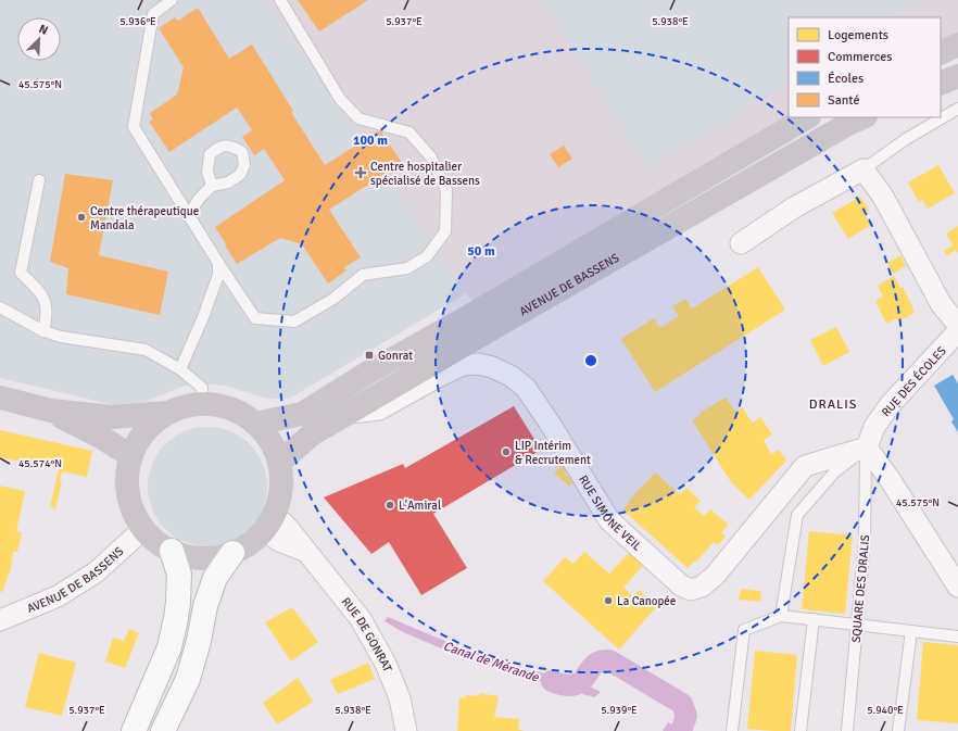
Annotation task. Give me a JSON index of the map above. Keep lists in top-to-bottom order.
{
  "streets": {
    "main road": ["AVENUE DE BASSENS"],
    "street": ["RUE DES ÉCOLES", "RUE SIMONE VEIL", "RUE DE GONRAT"],
    "lane": ["SQUARE DES DRALIS"]
  },
  "crossings": [
    ["AVENUE DE BASSENS", "RUE SIMONE VEIL"],
    ["AVENUE DE BASSENS", "RUE DE GONRAT"],
    ["RUE DES ÉCOLES", "RUE SIMONE VEIL"],
    ["RUE DES ÉCOLES", "SQUARE DES DRALIS"],
    ["RUE SIMONE VEIL", "SQUARE DES DRALIS"]
  ],
  "districts": ["DRALIS"],
  "water": ["Canal de Mérande"],
  "places": {
    "health": ["Centre hospitalier spécialisé de Bassens"],
    "other": [
      "Centre thérapeutique Mandala",
      "LIP Intérim & Recrutement",
      "L'Amiral",
      "La Canopée"
    ],
    "transit": ["Gonrat"]
  },
  "legend": [
    "Logements",
    "Commerces",
    "Écoles",
    "Santé"
  ],
  "north": "top right",
  "coordinates": [
    "5.936°E",
    "5.937°E",
    "5.938°E",
    "45.575°N",
    "45.574°N",
    "5.939°E",
    "5.940°E"
  ],
  "rings": ["100 m", "50 m"]
}
